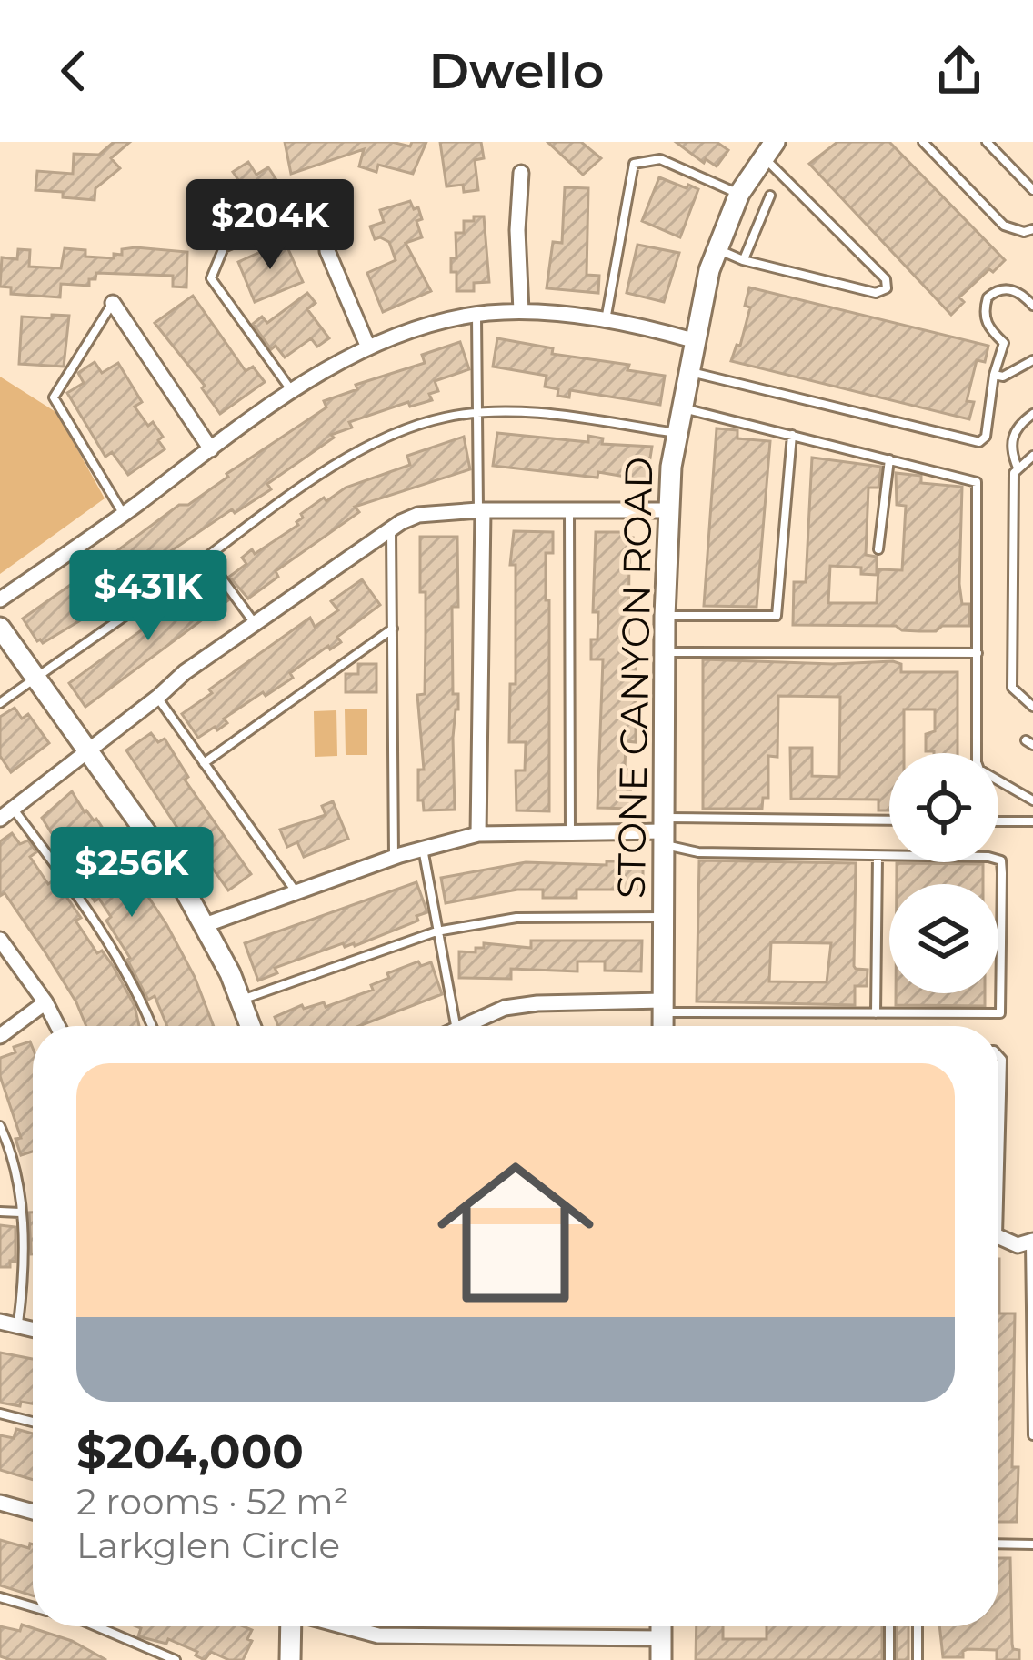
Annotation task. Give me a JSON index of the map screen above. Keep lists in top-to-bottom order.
{
  "streets": {
    "street": ["STONE CANYON ROAD"]
  },
  "page": {
    "header": "Dwello",
    "price": ["$204K", "$431K", "$256K"],
    "list": [
      {
        "name": "$204,000",
        "note": "2 rooms · 52 m² · Larkglen Circle"
      }
    ]
  }
}
